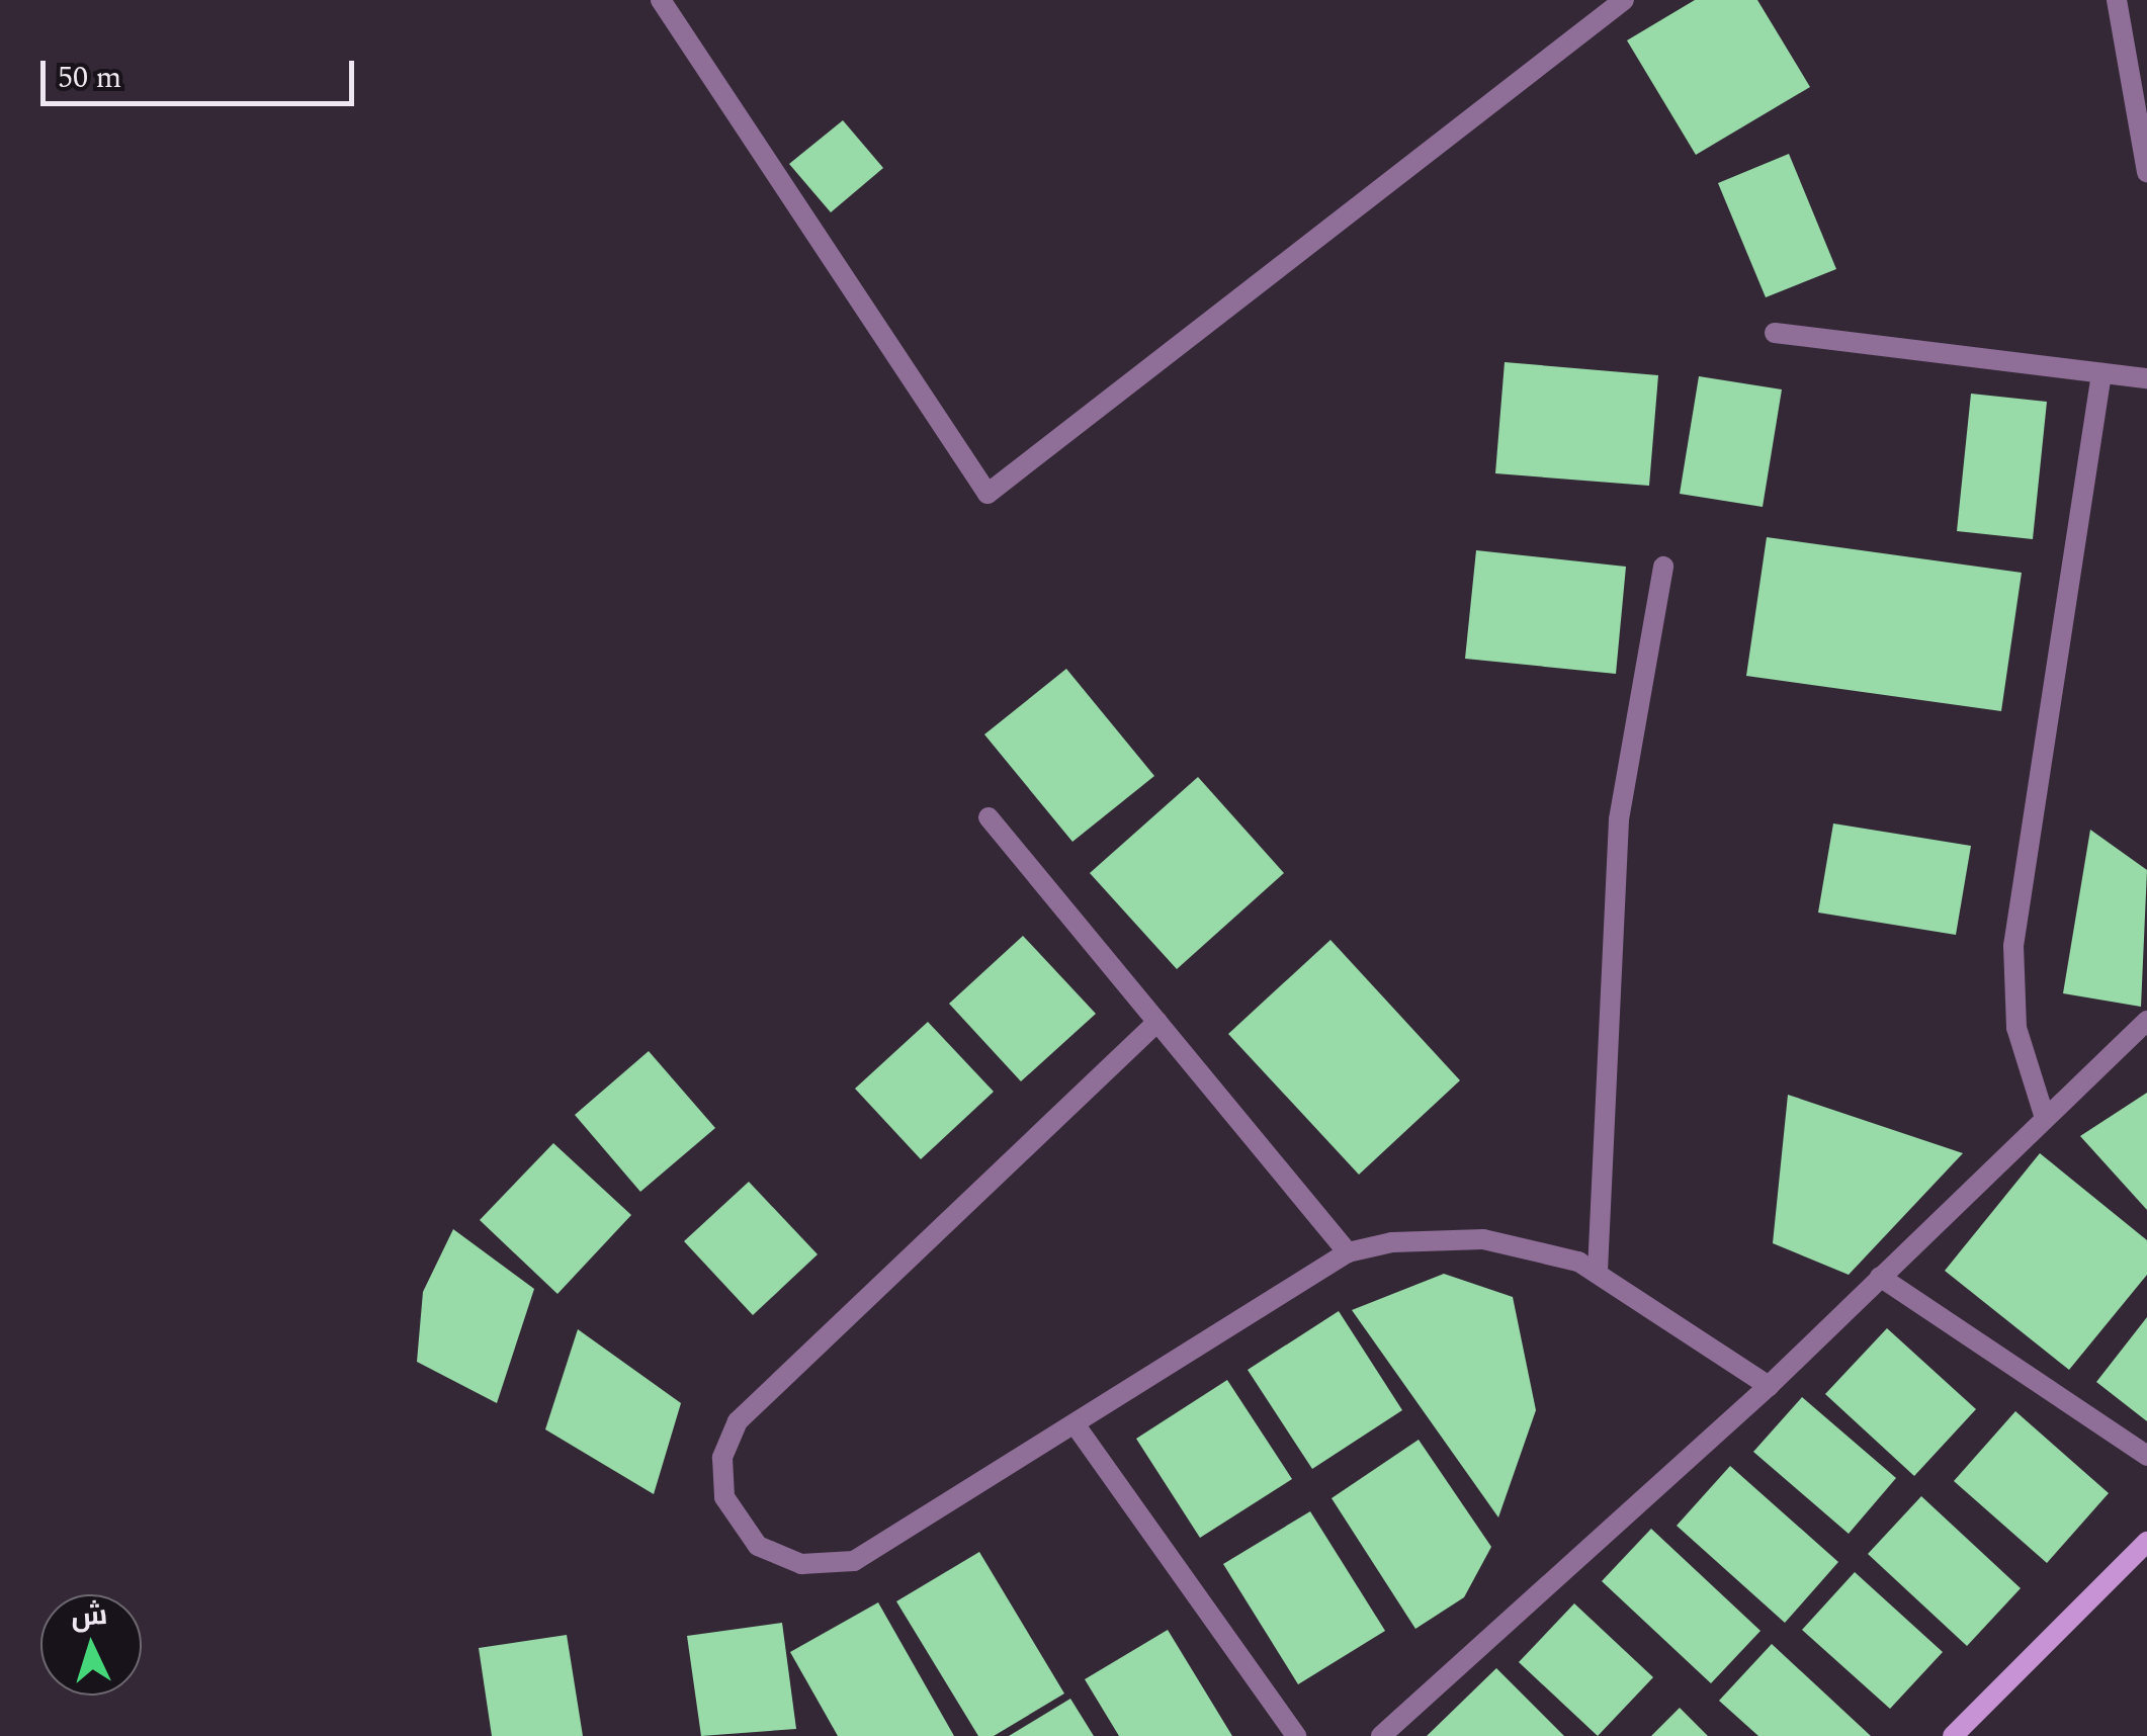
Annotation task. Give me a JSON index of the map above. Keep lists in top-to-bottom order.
{
  "scale_bar": "50 m",
  "north": "top"
}
